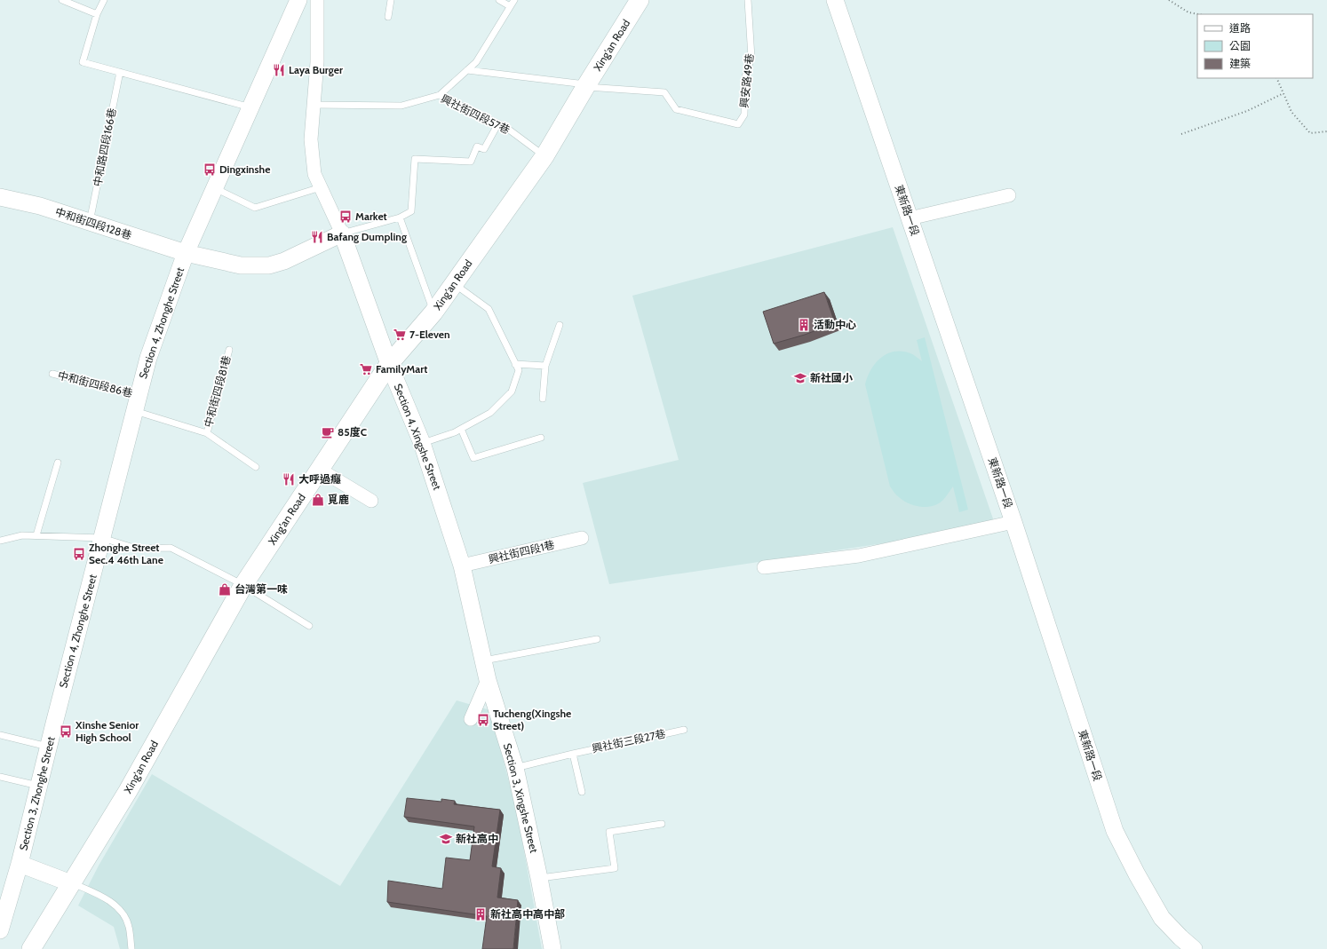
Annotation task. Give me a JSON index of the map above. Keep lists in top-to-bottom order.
{
  "streets": {
    "main road": ["Xing'an Road"],
    "street": [
      "東新路一段",
      "中和街四段128巷",
      "Section 4, Zhonghe Street",
      "Section 4, Xingshe Street",
      "興社街四段1巷",
      "Section 3, Zhonghe Street",
      "Section 3, Xingshe Street"
    ],
    "lane": [
      "興安路49巷",
      "興社街四段57巷",
      "中和路四段166巷",
      "中和街四段86巷",
      "中和街四段81巷",
      "興社街三段27巷"
    ]
  },
  "crossings": [
    ["Xing'an Road", "興安路49巷"],
    ["Xing'an Road", "興社街四段57巷"],
    ["Xing'an Road", "Section 4, Xingshe Street"],
    ["Xing'an Road", "Section 3, Zhonghe Street"],
    ["興社街四段57巷", "Section 4, Xingshe Street"],
    ["中和路四段166巷", "中和街四段128巷"],
    ["中和街四段128巷", "Section 4, Zhonghe Street"],
    ["中和街四段128巷", "Section 4, Xingshe Street"],
    ["Section 4, Zhonghe Street", "中和街四段86巷"],
    ["Section 4, Zhonghe Street", "Section 3, Zhonghe Street"],
    ["中和街四段86巷", "中和街四段81巷"],
    ["Section 4, Xingshe Street", "興社街四段1巷"],
    ["Section 4, Xingshe Street", "Section 3, Xingshe Street"],
    ["興社街四段1巷", "Section 3, Xingshe Street"],
    ["興社街三段27巷", "Section 3, Xingshe Street"]
  ],
  "places": {
    "restaurant": ["Laya Burger", "Bafang Dumpling", "大呼過癮"],
    "bus stop": [
      "Dingxinshe",
      "Market",
      "Zhonghe Street Sec.4 46th Lane",
      "Tucheng(Xingshe Street)",
      "Xinshe Senior High School"
    ],
    "building": ["活動中心", "新社高中高中部"],
    "supermarket": ["7-Eleven", "FamilyMart"],
    "school or university": ["新社國小", "新社高中"],
    "cafe": ["85度C"],
    "shop": ["覓鹿", "台灣第一味"]
  },
  "legend": ["道路", "公園", "建築"]
}
